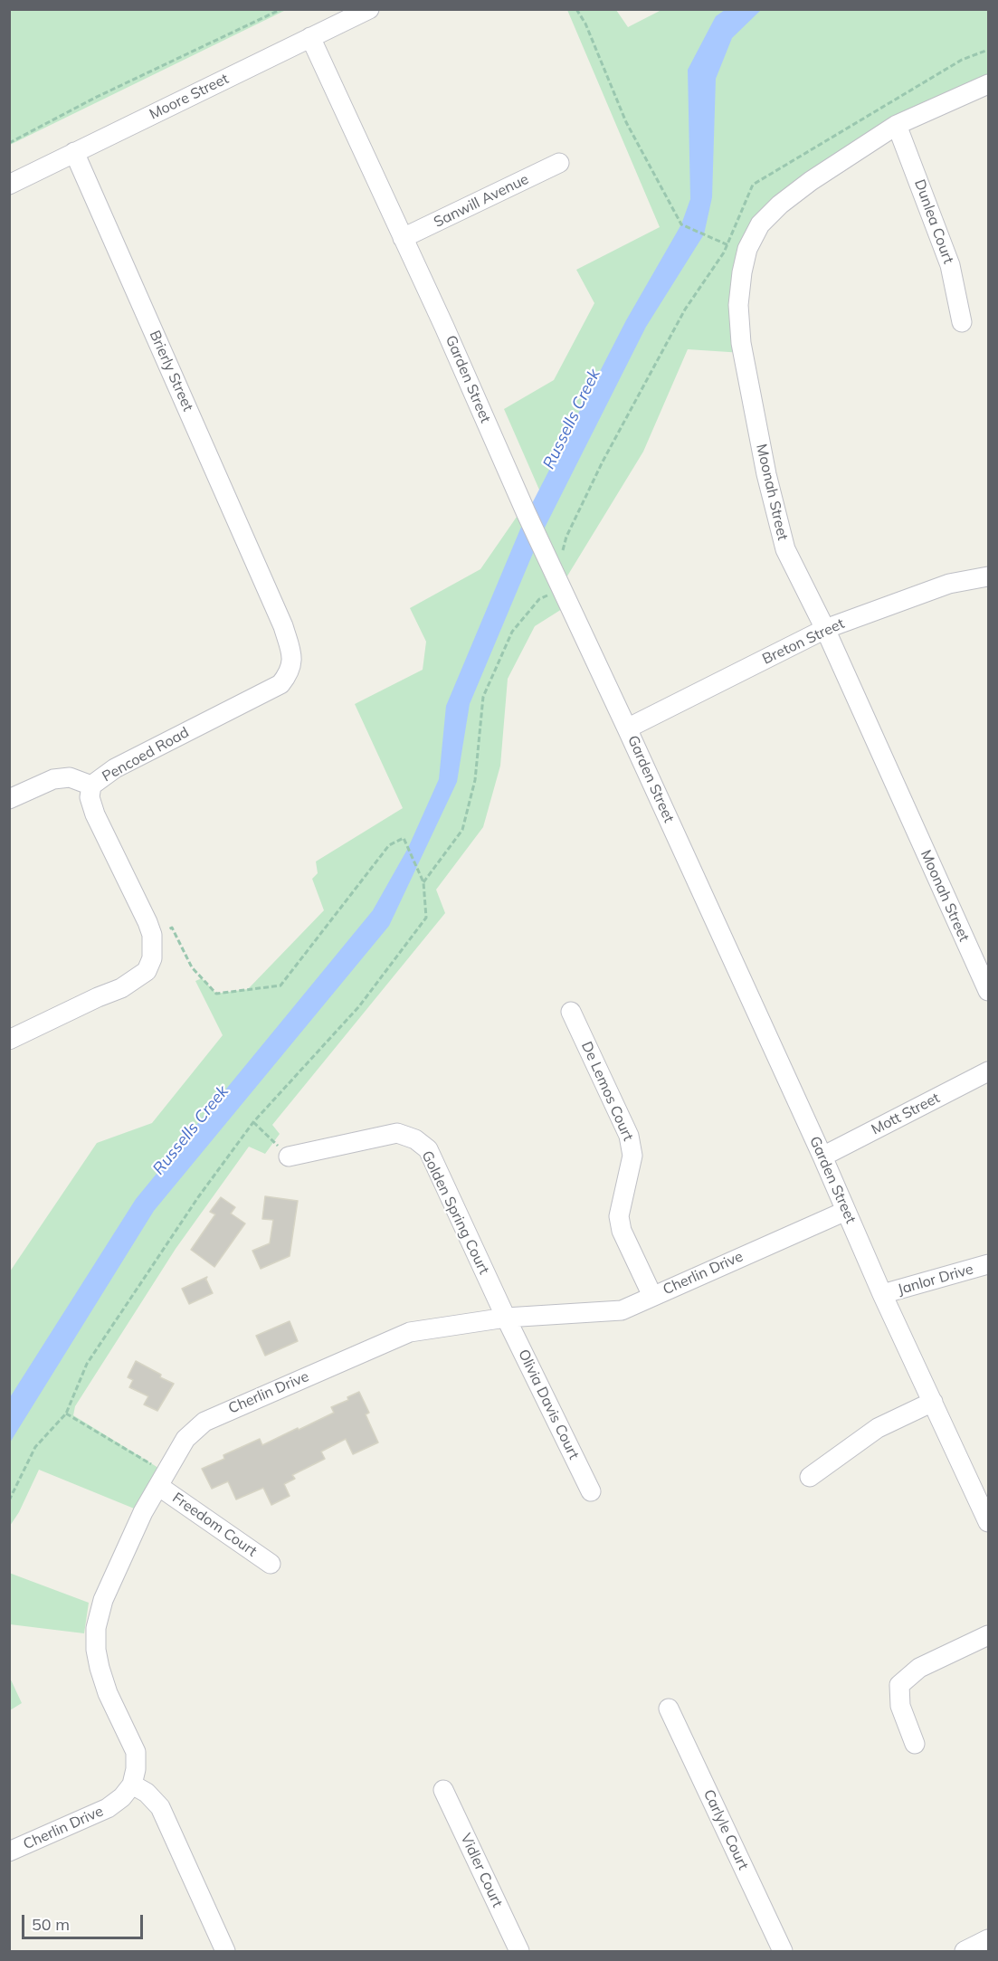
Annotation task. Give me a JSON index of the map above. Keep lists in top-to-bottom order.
{
  "streets": {
    "street": [
      "Moore Street",
      "Sanwill Avenue",
      "Dunlea Court",
      "Brierly Street",
      "Garden Street",
      "Moonah Street",
      "Breton Street",
      "Pencoed Road",
      "De Lemos Court",
      "Mott Street",
      "Golden Spring Court",
      "Cherlin Drive",
      "Janlor Drive",
      "Olivia Davis Court",
      "Freedom Court",
      "Carlyle Court",
      "Vidler Court"
    ]
  },
  "crossings": [
    ["Moore Street", "Brierly Street"],
    ["Moore Street", "Garden Street"],
    ["Sanwill Avenue", "Garden Street"],
    ["Dunlea Court", "Moonah Street"],
    ["Brierly Street", "Pencoed Road"],
    ["Garden Street", "Breton Street"],
    ["Garden Street", "Mott Street"],
    ["Garden Street", "Cherlin Drive"],
    ["Garden Street", "Janlor Drive"],
    ["Moonah Street", "Breton Street"],
    ["De Lemos Court", "Cherlin Drive"],
    ["Golden Spring Court", "Cherlin Drive"],
    ["Golden Spring Court", "Olivia Davis Court"],
    ["Cherlin Drive", "Olivia Davis Court"],
    ["Cherlin Drive", "Freedom Court"]
  ],
  "water": ["Russells Creek"],
  "scale_bar": "50 m"
}
